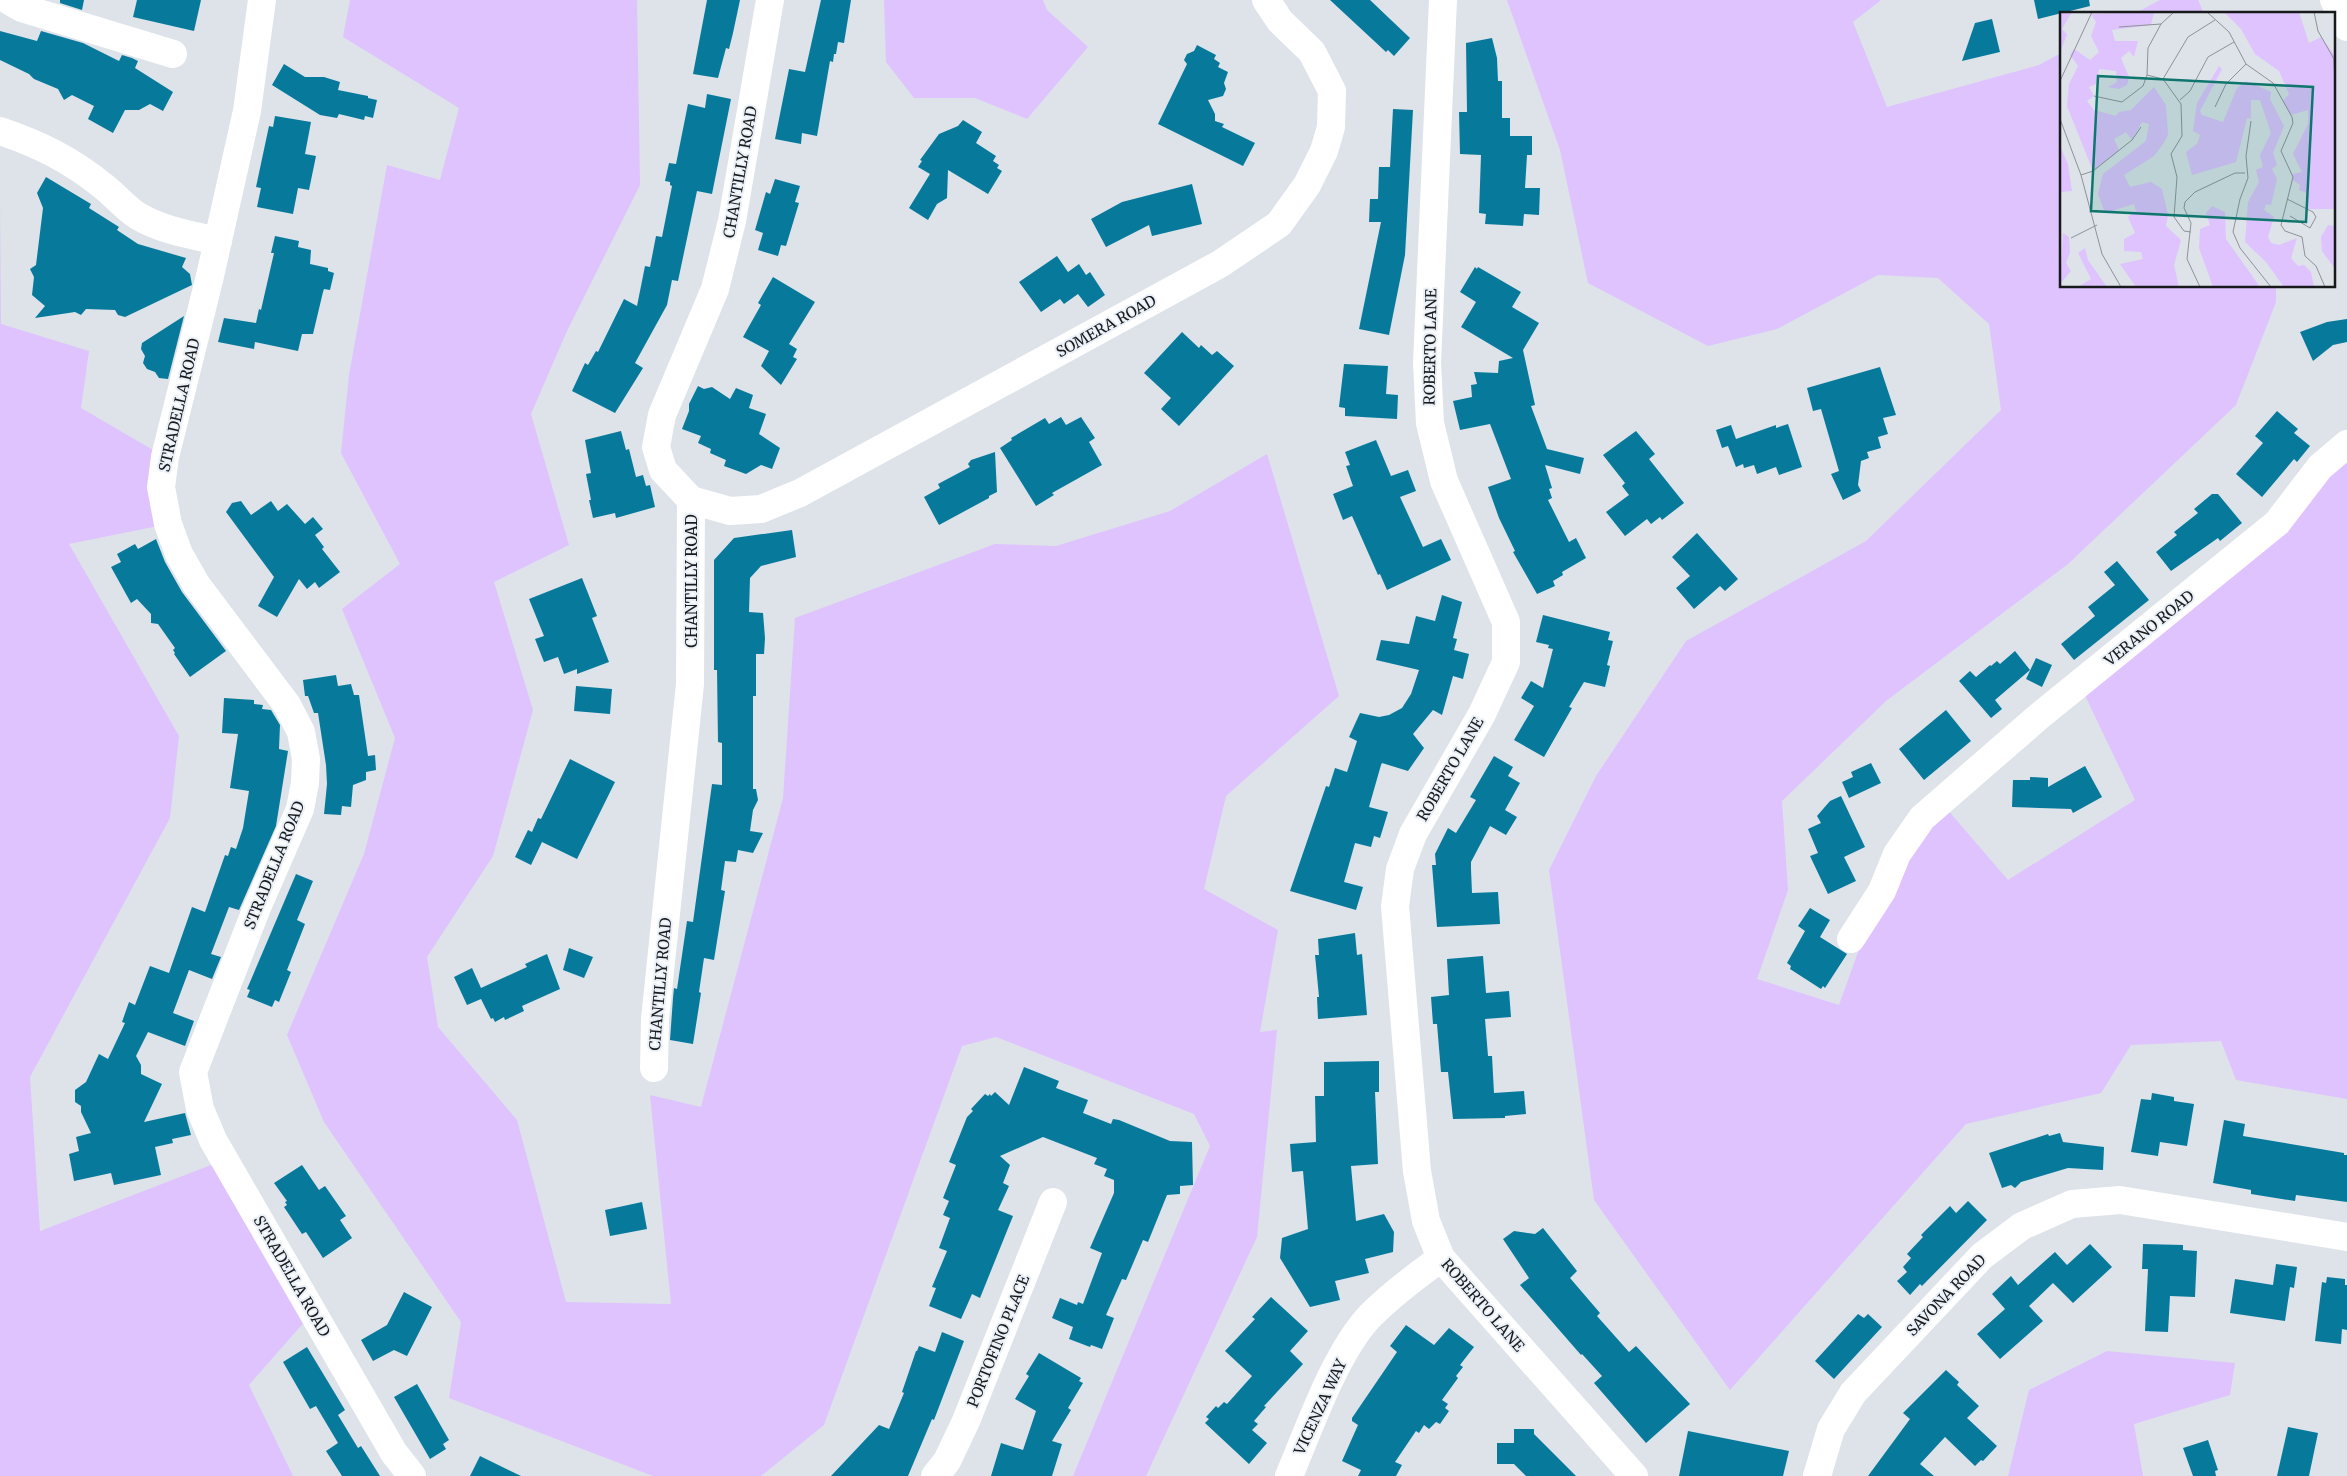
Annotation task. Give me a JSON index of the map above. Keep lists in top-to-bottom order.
{
  "streets": {
    "street": [
      "CHANTILLY ROAD",
      "SOMERA ROAD",
      "ROBERTO LANE",
      "STRADELLA ROAD",
      "VERANO ROAD",
      "SAVONA ROAD",
      "PORTOFINO PLACE",
      "VICENZA WAY"
    ]
  },
  "crossings": [
    ["CHANTILLY ROAD", "SOMERA ROAD"],
    ["ROBERTO LANE", "VICENZA WAY"]
  ]
}
